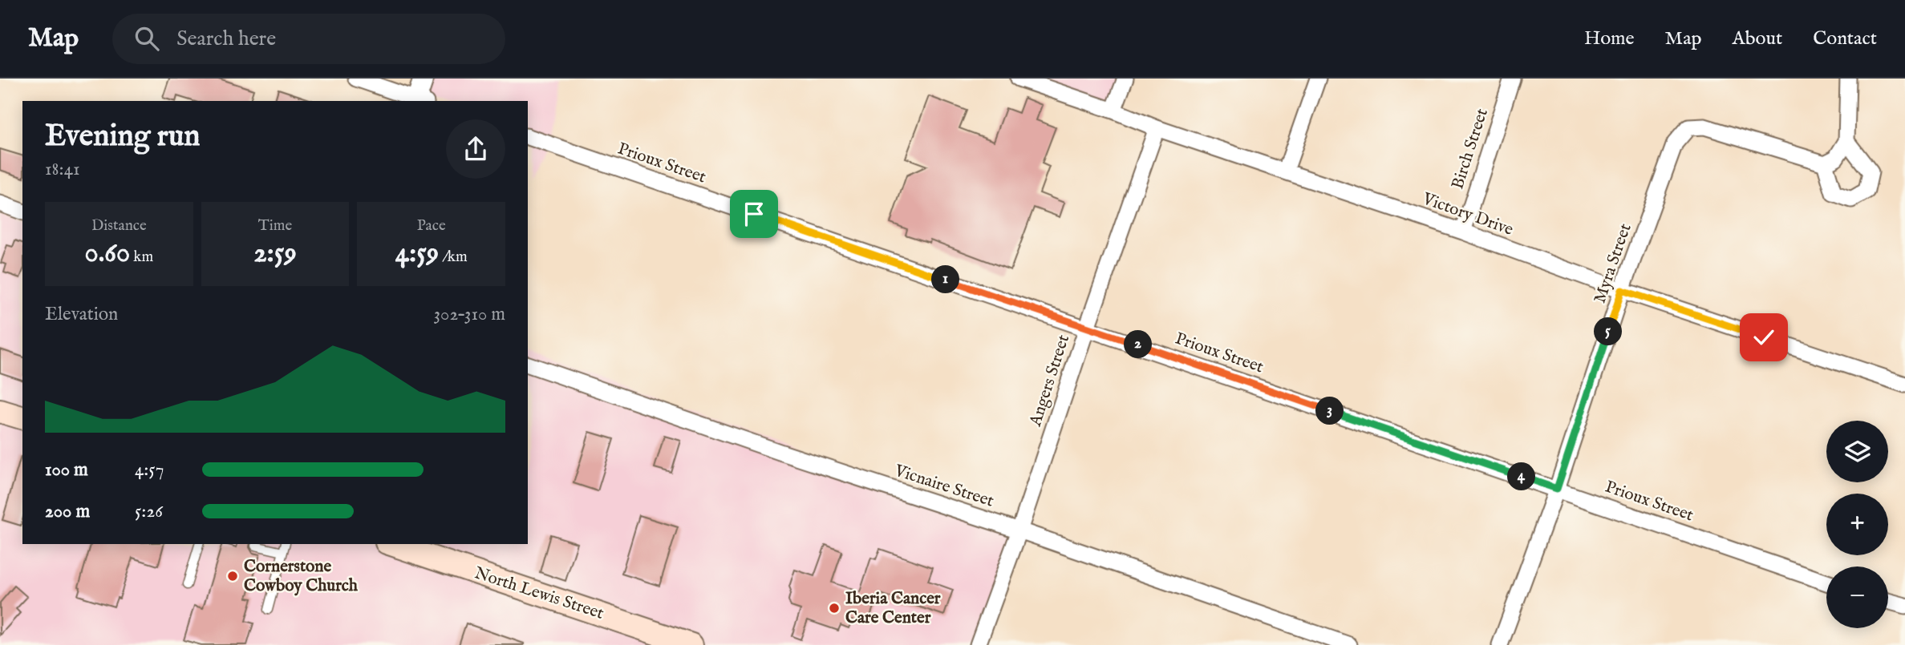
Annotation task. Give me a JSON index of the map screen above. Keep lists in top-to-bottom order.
{
  "streets": {
    "main road": ["North Lewis Street"],
    "street": [
      "Birch Street",
      "Prioux Street",
      "Victory Drive",
      "Myra Street",
      "Angers Street",
      "Vicnaire Street"
    ]
  },
  "crossings": [
    ["Birch Street", "Victory Drive"],
    ["Prioux Street", "Myra Street"],
    ["Prioux Street", "Angers Street"],
    ["Victory Drive", "Myra Street"],
    ["Victory Drive", "Angers Street"],
    ["Angers Street", "Vicnaire Street"]
  ],
  "places": ["Cornerstone Cowboy Church", "Iberia Cancer Care Center"],
  "page": {
    "header": "Map",
    "search": "Search here",
    "nav": [
      "Home",
      "Map",
      "About",
      "Contact"
    ],
    "heading": ["Evening run", "18:41"],
    "stats": [
      ["Distance", "0.60 km"],
      ["Time", "2:59"],
      ["Pace", "4:59 /km"]
    ],
    "pins": [
      "1",
      "5",
      "2",
      "3",
      "4"
    ],
    "chart": ["Elevation", "302–310 m"],
    "map_buttons": ["+", "−"],
    "list": [
      {
        "name": "100 m",
        "note": "4:57"
      },
      {
        "name": "200 m",
        "note": "5:26"
      }
    ]
  }
}
